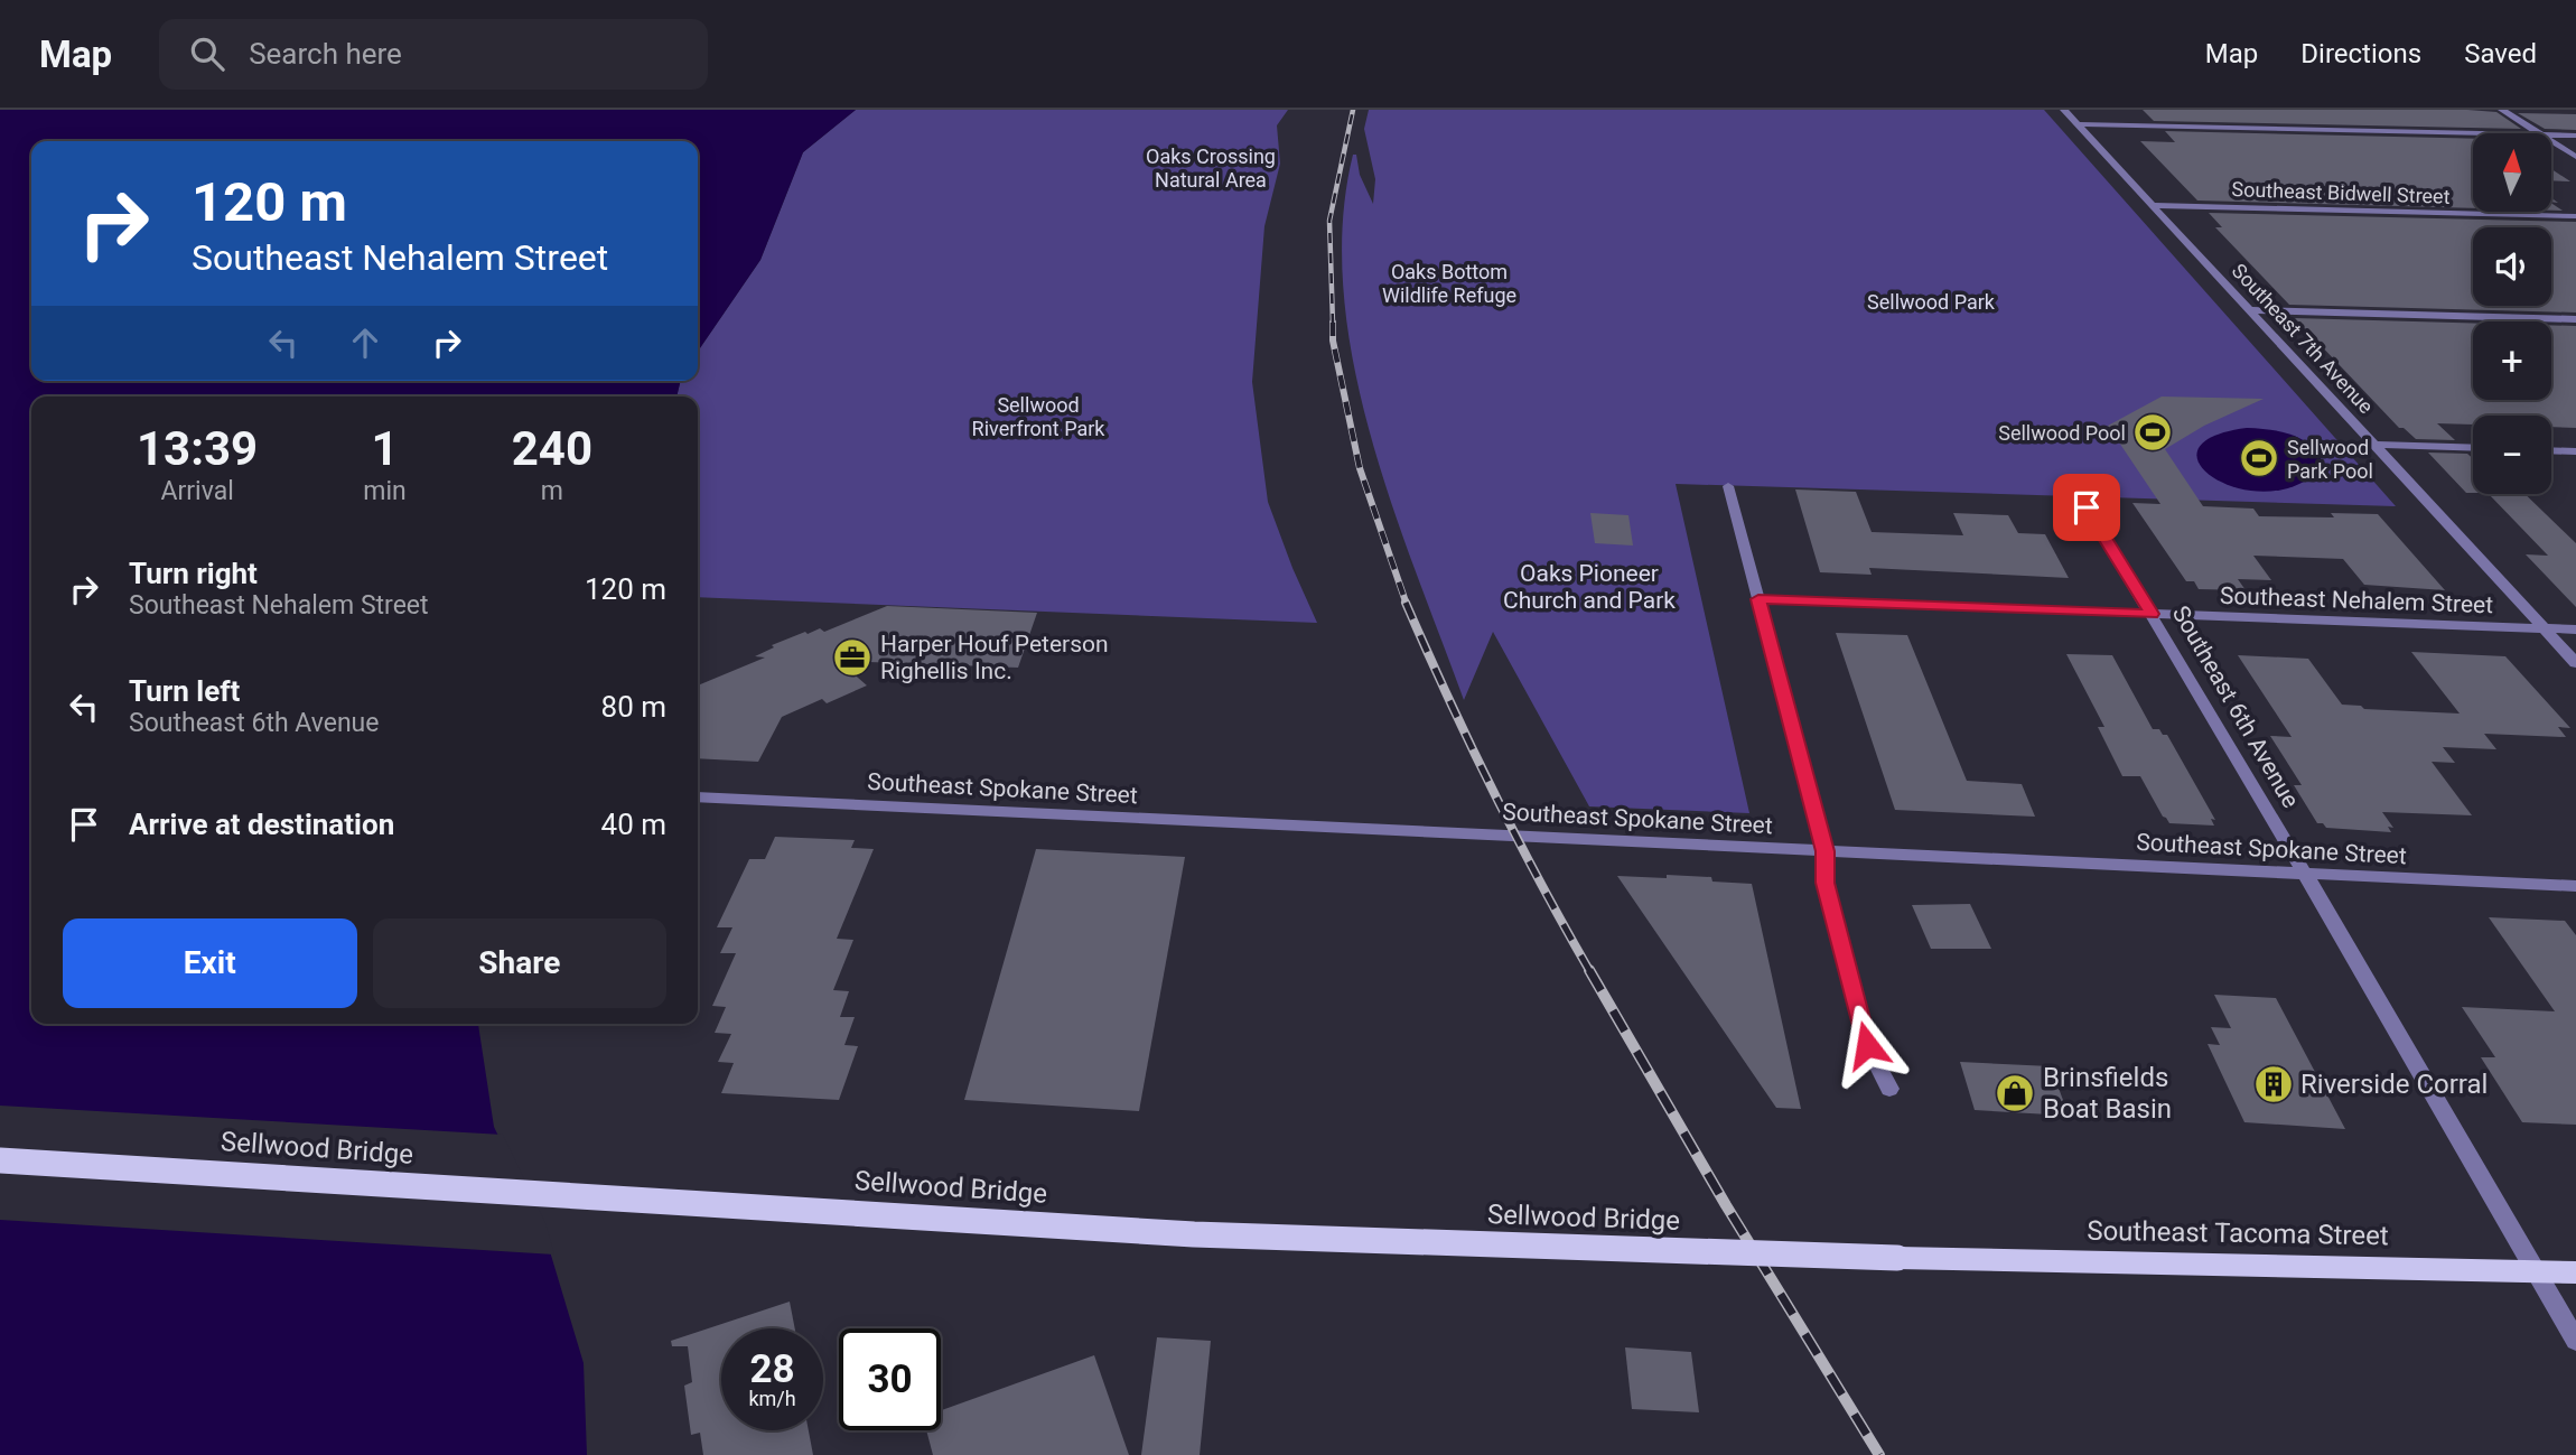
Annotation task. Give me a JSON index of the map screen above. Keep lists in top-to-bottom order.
{
  "streets": {
    "main road": ["Sellwood Bridge", "Southeast Tacoma Street"],
    "street": [
      "Southeast Bidwell Street",
      "Southeast 7th Avenue",
      "Southeast Nehalem Street",
      "Southeast 6th Avenue",
      "Southeast Spokane Street"
    ]
  },
  "crossings": [
    ["Southeast Bidwell Street", "Southeast 7th Avenue"],
    ["Southeast 7th Avenue", "Southeast Nehalem Street"],
    ["Southeast Nehalem Street", "Southeast 6th Avenue"],
    ["Southeast 6th Avenue", "Southeast Spokane Street"],
    ["Southeast 6th Avenue", "Southeast Tacoma Street"],
    ["Sellwood Bridge", "Southeast Tacoma Street"]
  ],
  "parks": [
    "Oaks Crossing Natural Area",
    "Oaks Bottom Wildlife Refuge",
    "Sellwood Park",
    "Sellwood Riverfront Park",
    "Oaks Pioneer Church and Park"
  ],
  "places": {
    "sports": ["Sellwood Pool", "Sellwood Park Pool"],
    "office": ["Harper Houf Peterson Righellis Inc."],
    "building": ["Riverside Corral"],
    "shop": ["Brinsfields Boat Basin"]
  },
  "north": "top",
  "page": {
    "header": "Map",
    "search": "Search here",
    "nav": ["Map", "Directions", "Saved"],
    "map_buttons": ["+", "−"],
    "turn": ["120 m", "Southeast Nehalem Street"],
    "eta": [
      "13:39",
      "Arrival",
      "1",
      "min",
      "240",
      "m"
    ],
    "list": [
      {
        "name": "Turn right",
        "note": "Southeast Nehalem Street",
        "value": "120 m"
      },
      {
        "name": "Turn left",
        "note": "Southeast 6th Avenue",
        "value": "80 m"
      },
      {
        "name": "Arrive at destination",
        "value": "40 m"
      }
    ],
    "buttons": ["Exit", "Share"],
    "speed": "28 km/h",
    "limit": "30"
  }
}
